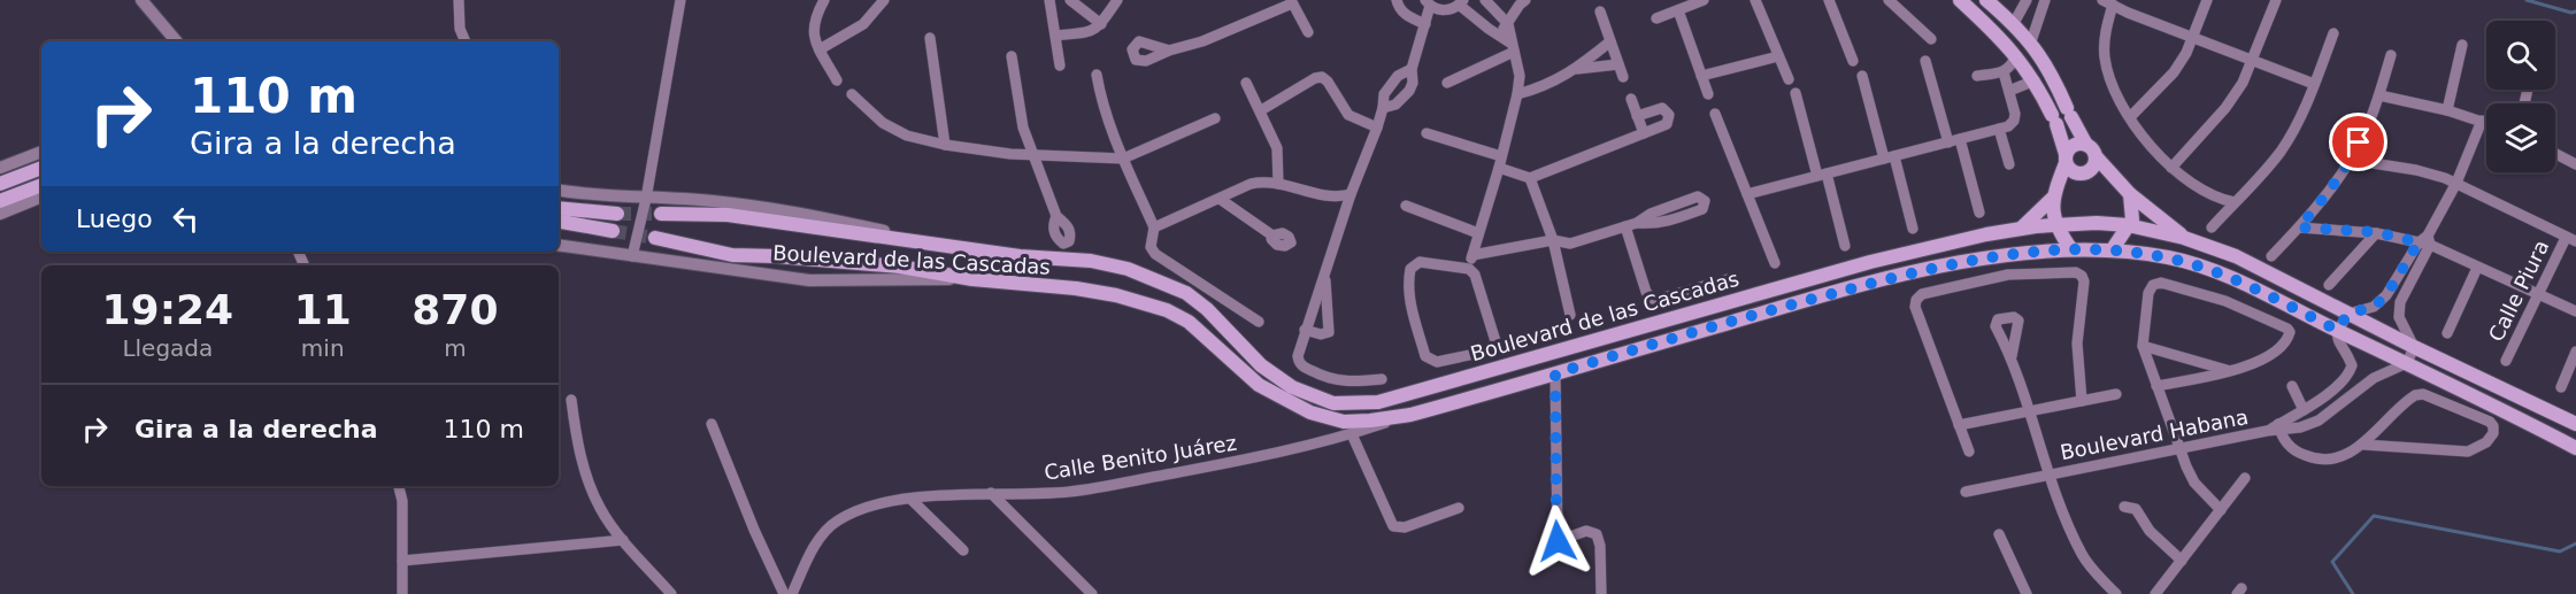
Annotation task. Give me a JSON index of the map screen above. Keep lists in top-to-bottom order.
{
  "streets": {
    "main road": ["Boulevard de las Cascadas"],
    "street": ["Calle Piura", "Boulevard Habana", "Calle Benito Juárez"]
  },
  "crossings": [
    ["Boulevard de las Cascadas", "Boulevard Habana"],
    ["Boulevard de las Cascadas", "Calle Benito Juárez"]
  ],
  "page": {
    "turn": ["110 m", "Gira a la derecha"],
    "then": "Luego",
    "eta": [
      "19:24",
      "Llegada",
      "11",
      "min",
      "870",
      "m"
    ],
    "list": [
      {
        "name": "Gira a la derecha",
        "value": "110 m"
      }
    ]
  }
}
